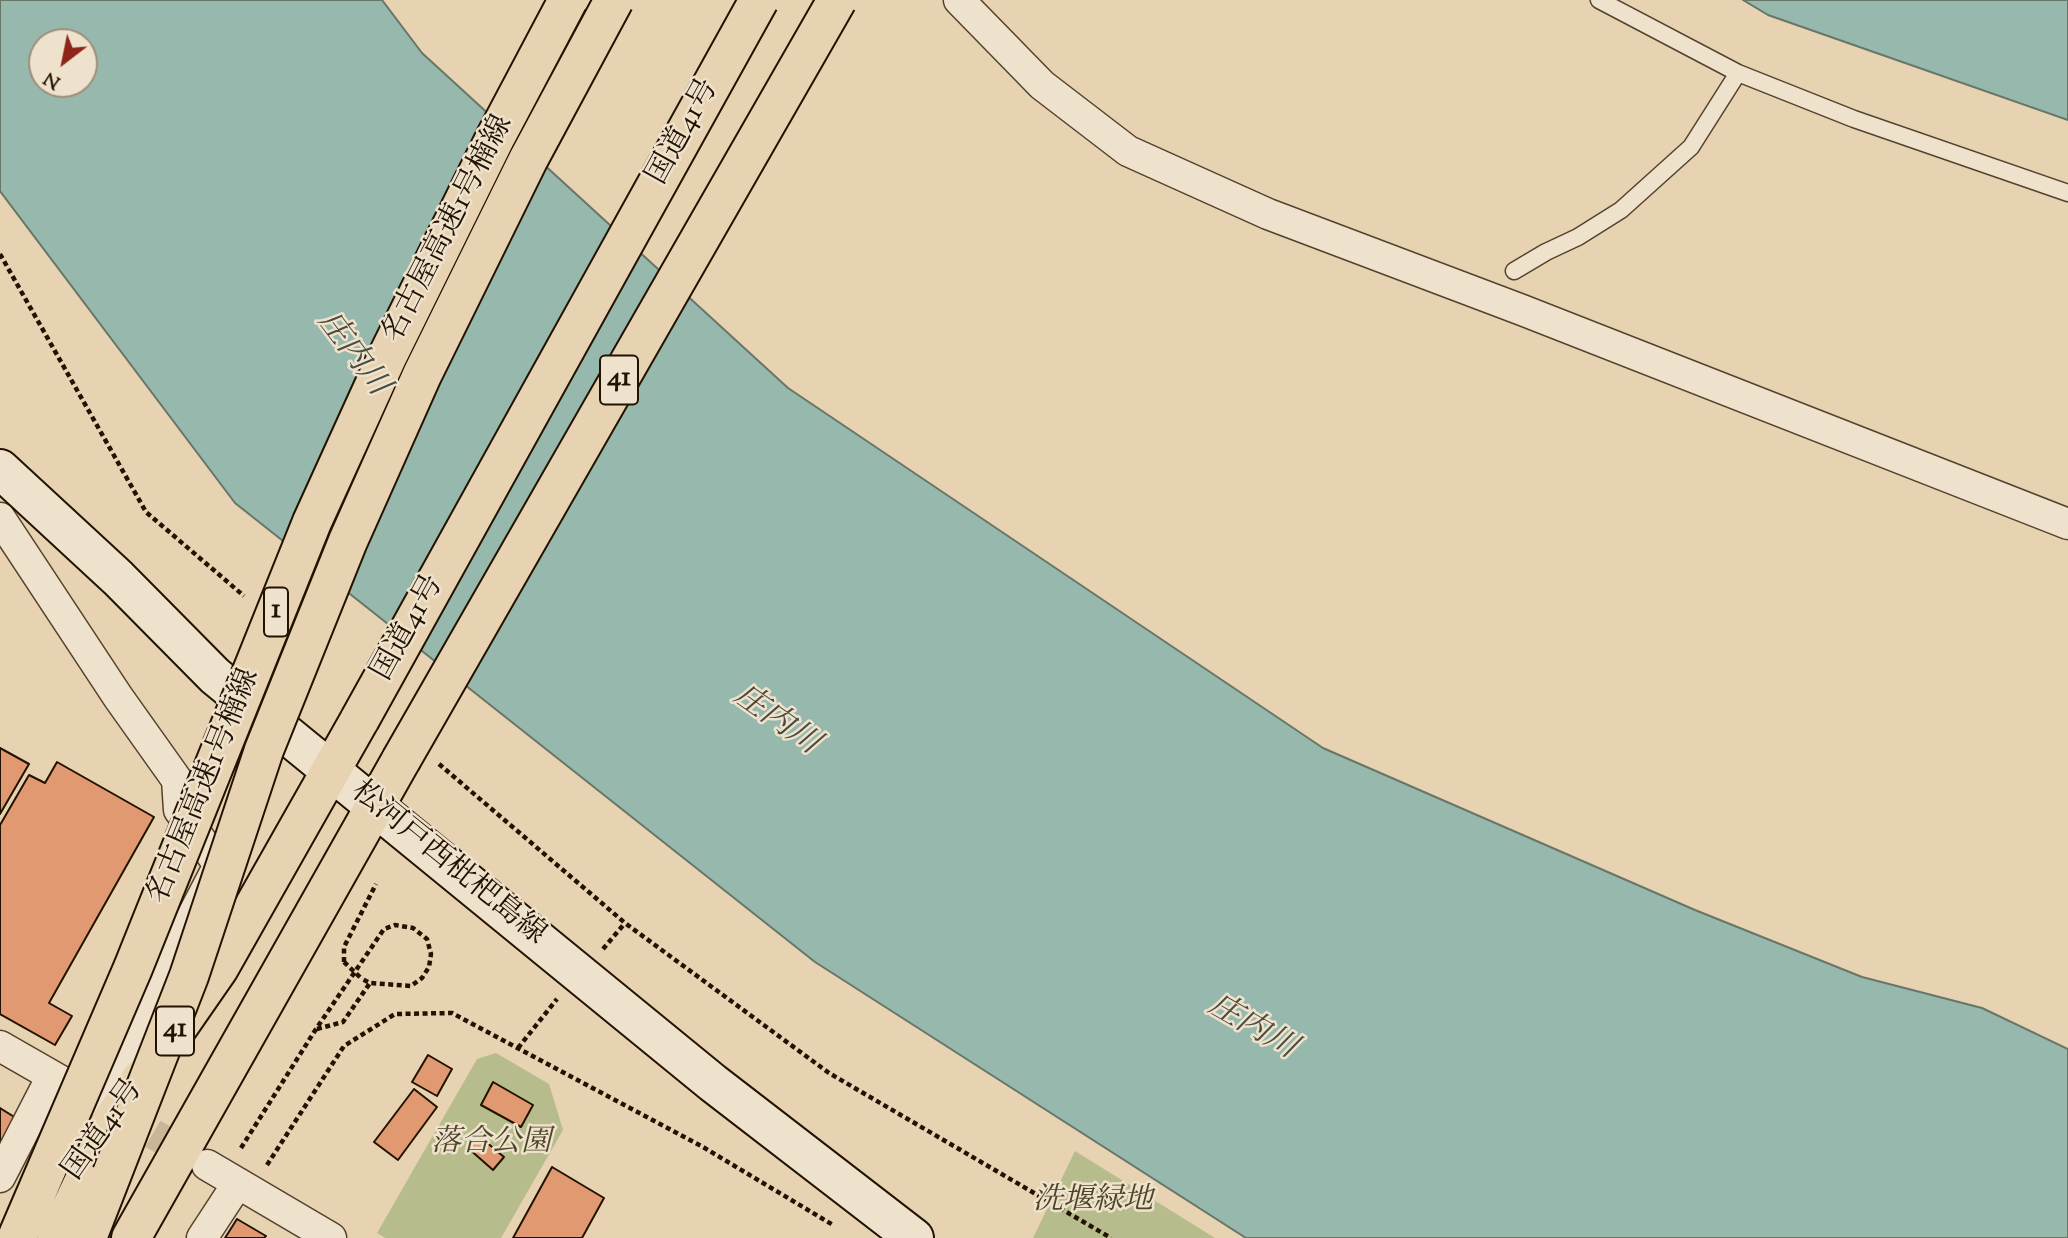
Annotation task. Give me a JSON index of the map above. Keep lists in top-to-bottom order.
{
  "streets": {
    "highway": [
      "国道41号",
      "名古屋高速1号楠線",
      "41",
      "1"
    ],
    "main road": ["松河戸西枇杷島線"]
  },
  "crossings": [
    ["国道41号", "松河戸西枇杷島線"]
  ],
  "water": ["庄内川"],
  "parks": ["落合公園", "洗堰緑地"],
  "north": "bottom left"
}
